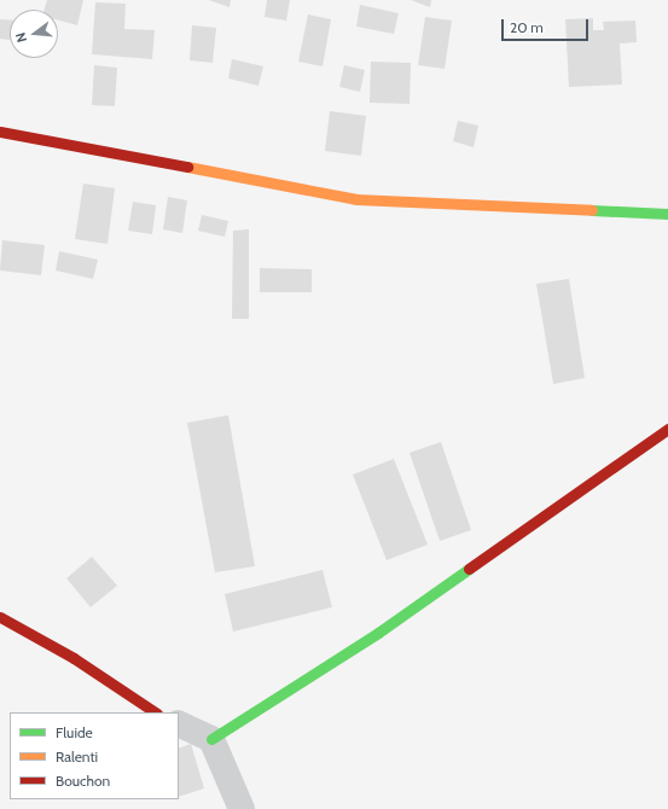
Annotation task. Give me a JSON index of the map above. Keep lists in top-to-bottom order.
{
  "legend": ["Fluide", "Ralenti", "Bouchon"],
  "scale_bar": "20 m",
  "north": "left"
}
